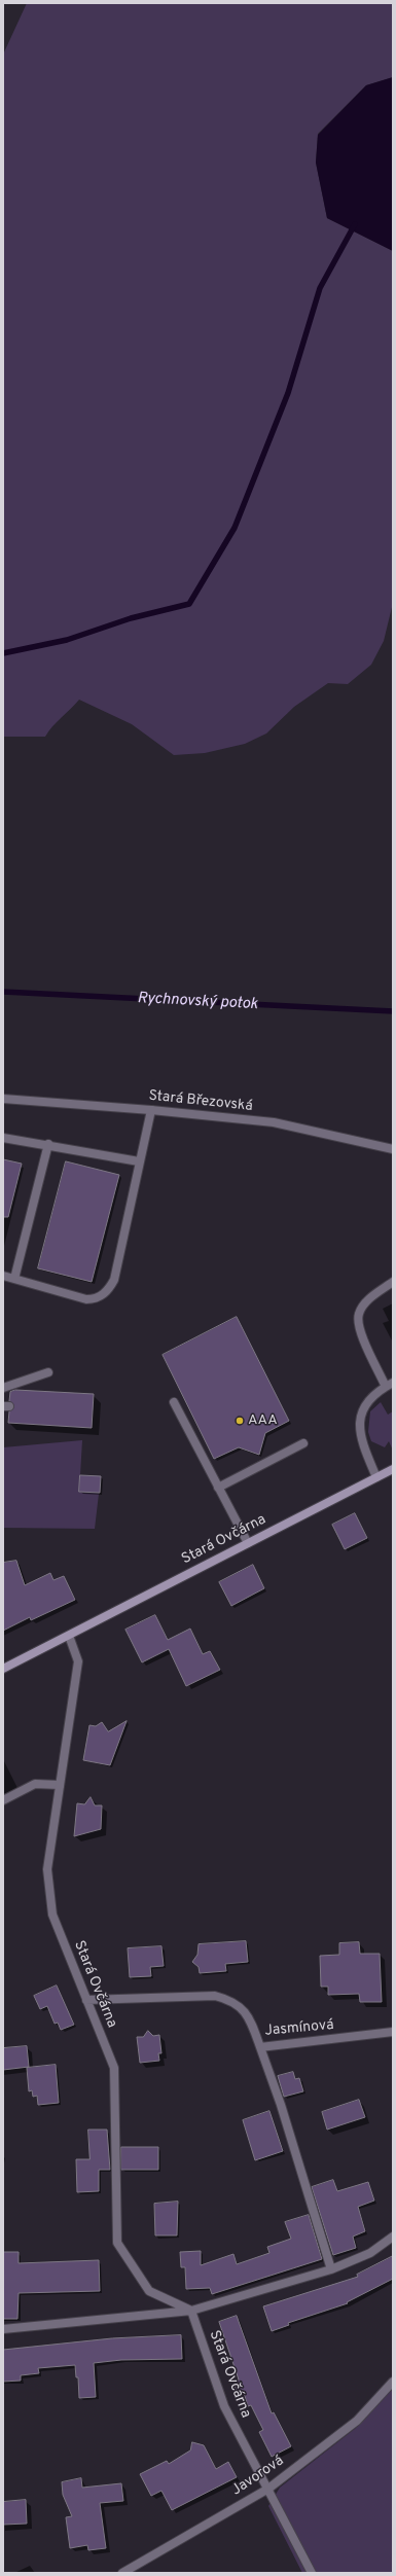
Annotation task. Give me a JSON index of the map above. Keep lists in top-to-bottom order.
{
  "streets": {
    "main road": ["Stará Ovčárna"],
    "street": ["Stará Březovská", "Jasmínová", "Javorová"]
  },
  "crossings": [
    ["Stará Ovčárna", "Jasmínová"],
    ["Stará Ovčárna", "Javorová"]
  ],
  "water": ["Rychnovský potok"],
  "places": ["AAA"]
}
